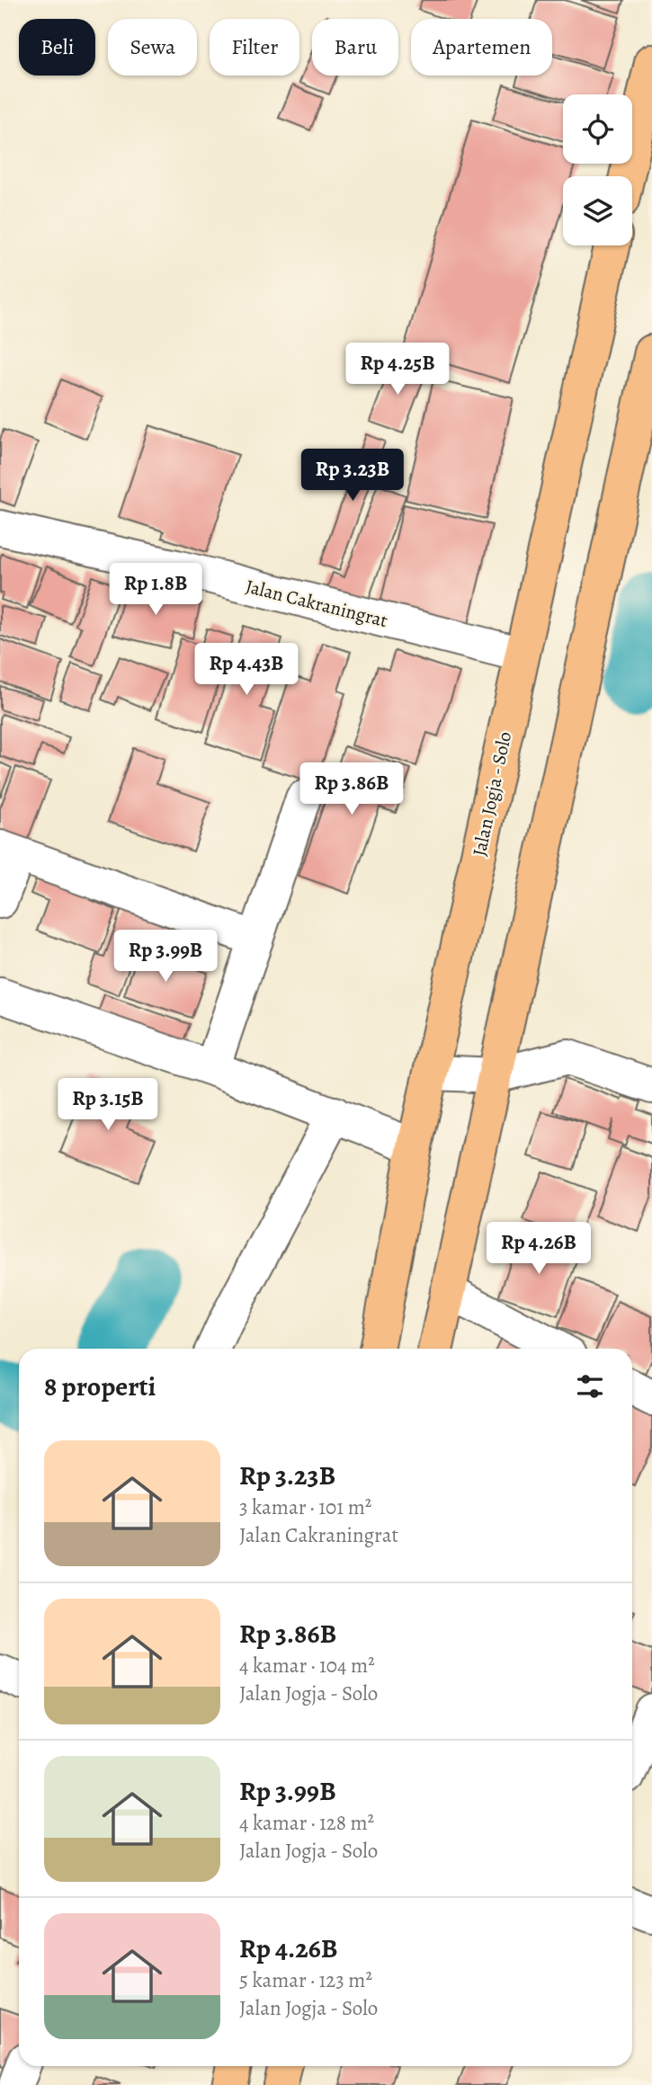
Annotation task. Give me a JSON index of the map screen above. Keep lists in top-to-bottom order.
{
  "streets": {
    "highway": ["Jalan Jogja - Solo"],
    "street": ["Jalan Cakraningrat"]
  },
  "crossings": [
    ["Jalan Cakraningrat", "Jalan Jogja - Solo"]
  ],
  "page": {
    "chip": [
      "Beli",
      "Sewa",
      "Filter",
      "Baru",
      "Apartemen"
    ],
    "price": [
      "Rp 4.25B",
      "Rp 3.23B",
      "Rp 1.8B",
      "Rp 4.43B",
      "Rp 3.86B",
      "Rp 3.99B",
      "Rp 3.15B",
      "Rp 4.26B"
    ],
    "heading": "8 properti",
    "list": [
      {
        "name": "Rp 3.23B",
        "note": "3 kamar · 101 m² · Jalan Cakraningrat"
      },
      {
        "name": "Rp 3.86B",
        "note": "4 kamar · 104 m² · Jalan Jogja - Solo"
      },
      {
        "name": "Rp 3.99B",
        "note": "4 kamar · 128 m² · Jalan Jogja - Solo"
      },
      {
        "name": "Rp 4.26B",
        "note": "5 kamar · 123 m² · Jalan Jogja - Solo"
      }
    ]
  }
}
